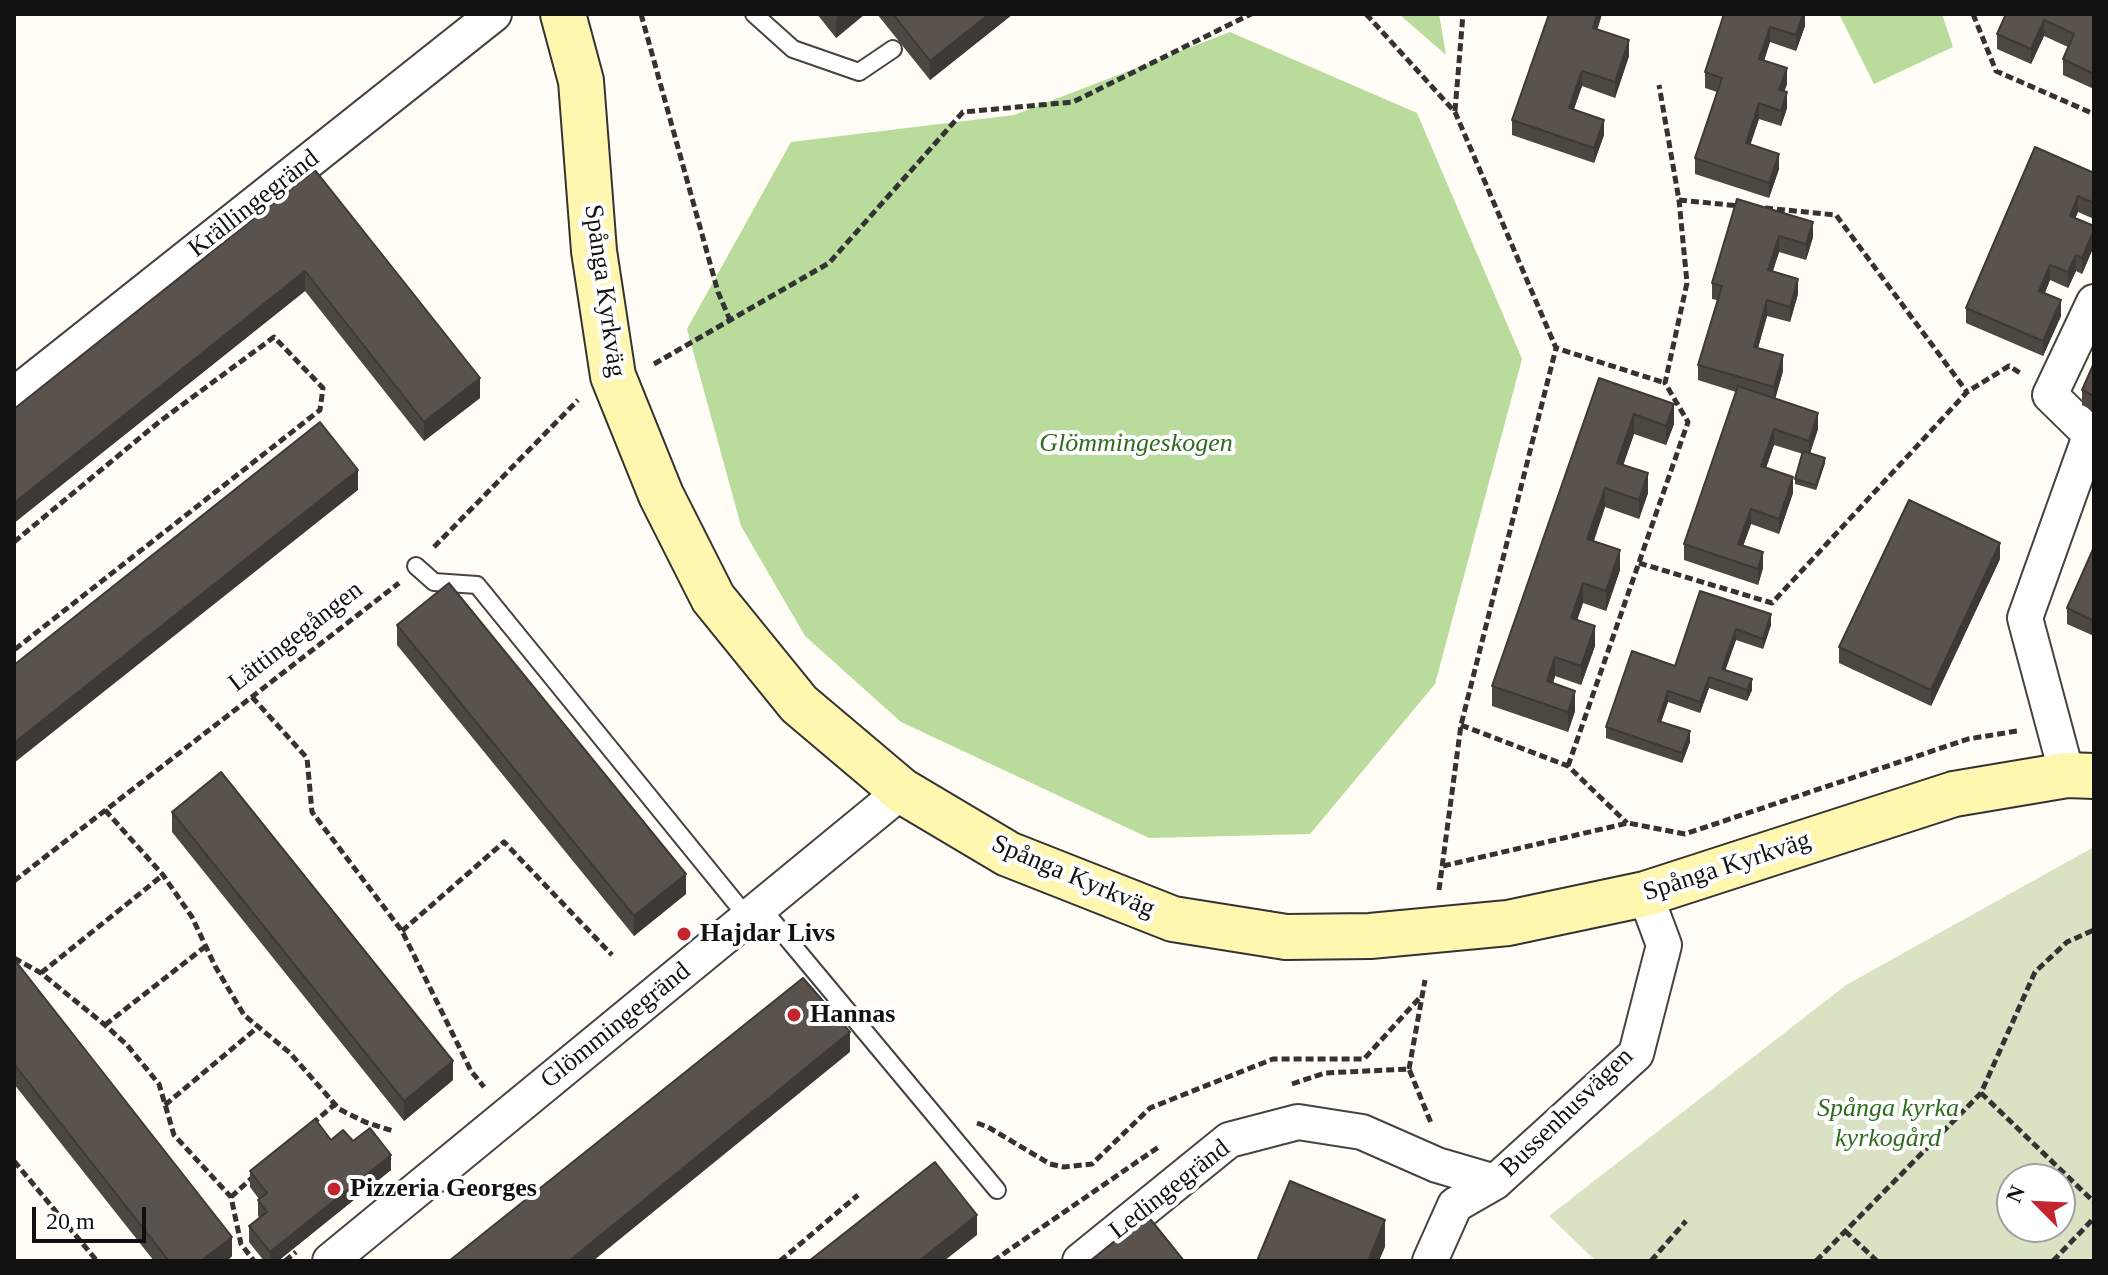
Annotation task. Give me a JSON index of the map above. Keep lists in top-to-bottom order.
{
  "streets": {
    "street": [
      "Krällingegränd",
      "Spånga Kyrkväg",
      "Glömmingegränd",
      "Bussenhusvägen",
      "Ledingegränd"
    ],
    "path": ["Lättingegången"]
  },
  "crossings": [
    ["Spånga Kyrkväg", "Glömmingegränd"],
    ["Spånga Kyrkväg", "Bussenhusvägen"],
    ["Bussenhusvägen", "Ledingegränd"]
  ],
  "parks": ["Glömmingeskogen", "Spånga kyrka kyrkogård"],
  "places": ["Hajdar Livs", "Hannas", "Pizzeria Georges"],
  "scale_bar": "20 m",
  "north": "top left"
}
